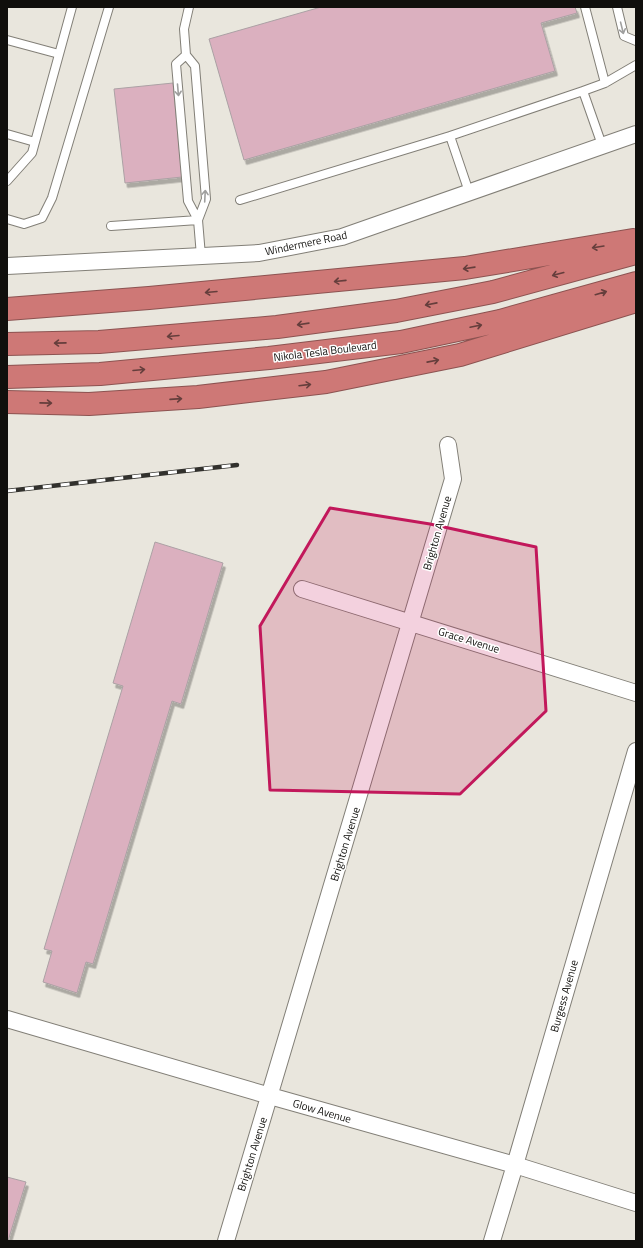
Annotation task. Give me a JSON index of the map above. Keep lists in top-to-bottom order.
{
  "streets": {
    "highway": ["Nikola Tesla Boulevard"],
    "street": [
      "Windermere Road",
      "Brighton Avenue",
      "Grace Avenue",
      "Burgess Avenue",
      "Glow Avenue"
    ]
  },
  "crossings": [
    ["Brighton Avenue", "Grace Avenue"],
    ["Brighton Avenue", "Glow Avenue"],
    ["Burgess Avenue", "Glow Avenue"]
  ]
}
